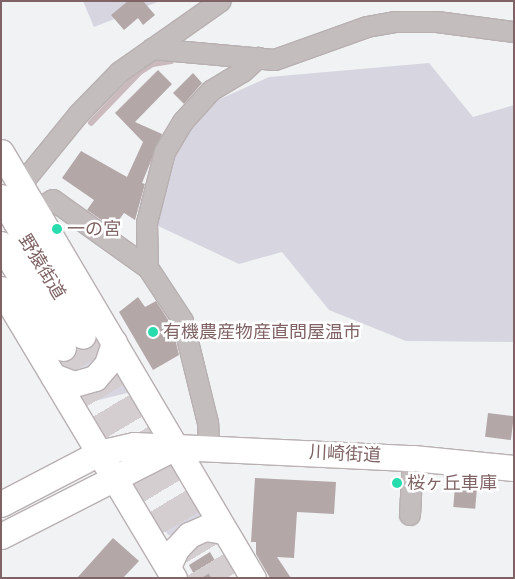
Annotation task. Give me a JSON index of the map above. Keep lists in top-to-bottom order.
{
  "streets": {
    "main road": ["野猿街道", "川崎街道"]
  },
  "places": ["一の宮", "有機農産物産直問屋温市", "桜ヶ丘車庫"]
}
